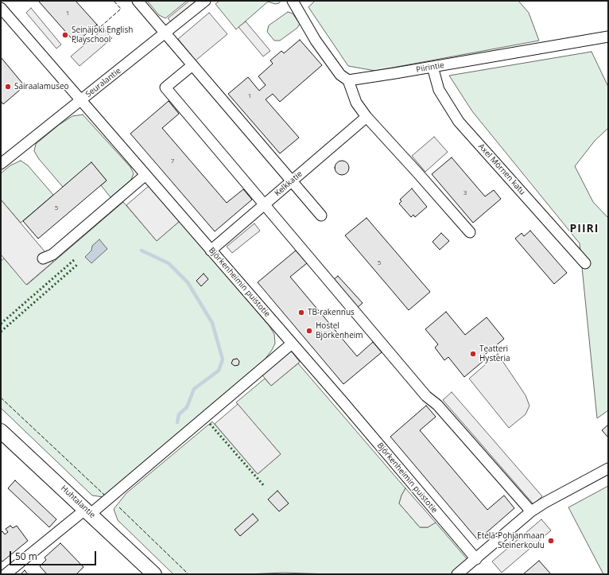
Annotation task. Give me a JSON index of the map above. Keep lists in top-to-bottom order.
{
  "streets": {
    "main road": ["Huhtalantie"],
    "street": [
      "Piirintie",
      "Seuralantie",
      "Axel Mörnen katu",
      "Kelkkatie",
      "Björkenheimin puistotie"
    ]
  },
  "crossings": [
    ["Piirintie", "Axel Mörnen katu"],
    ["Seuralantie", "Björkenheimin puistotie"],
    ["Kelkkatie", "Björkenheimin puistotie"]
  ],
  "districts": ["PIIRI"],
  "places": [
    "Seinäjoki English Playschool",
    "Sairaalamuseo",
    "TB-rakennus",
    "Hostel Björkenheim",
    "Teatteri Hysteria",
    "Etelä-Pohjanmaan Steinerkoulu"
  ],
  "house_numbers": [
    "1",
    "1",
    "7",
    "3",
    "5",
    "5"
  ],
  "scale_bar": "50 m"
}
